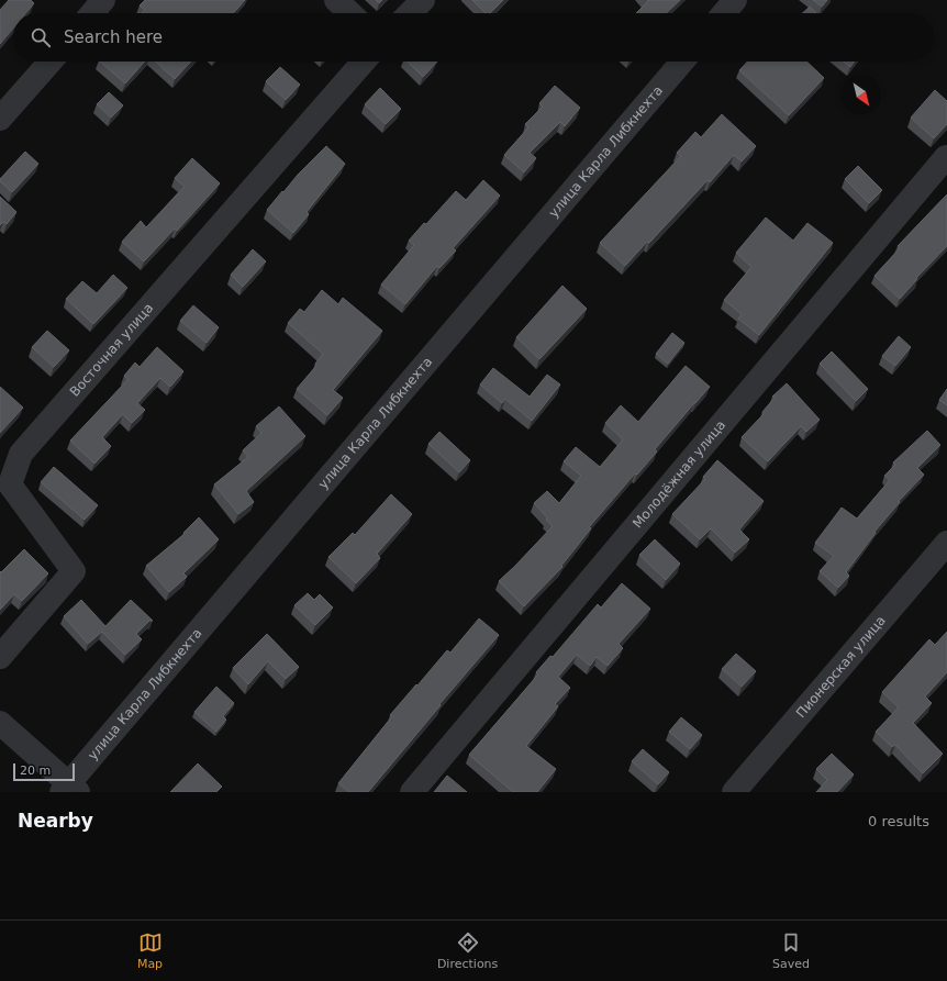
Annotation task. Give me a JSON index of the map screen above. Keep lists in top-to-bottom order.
{
  "streets": {
    "street": [
      "улица Карла Либкнехта",
      "Восточная улица",
      "Молодёжная улица",
      "Пионерская улица"
    ]
  },
  "scale_bar": "20 m",
  "north": "bottom right",
  "page": {
    "search": "Search here",
    "scale": "20 m",
    "heading": ["Nearby", "0 results"],
    "nav": ["Map", "Directions", "Saved"]
  }
}
